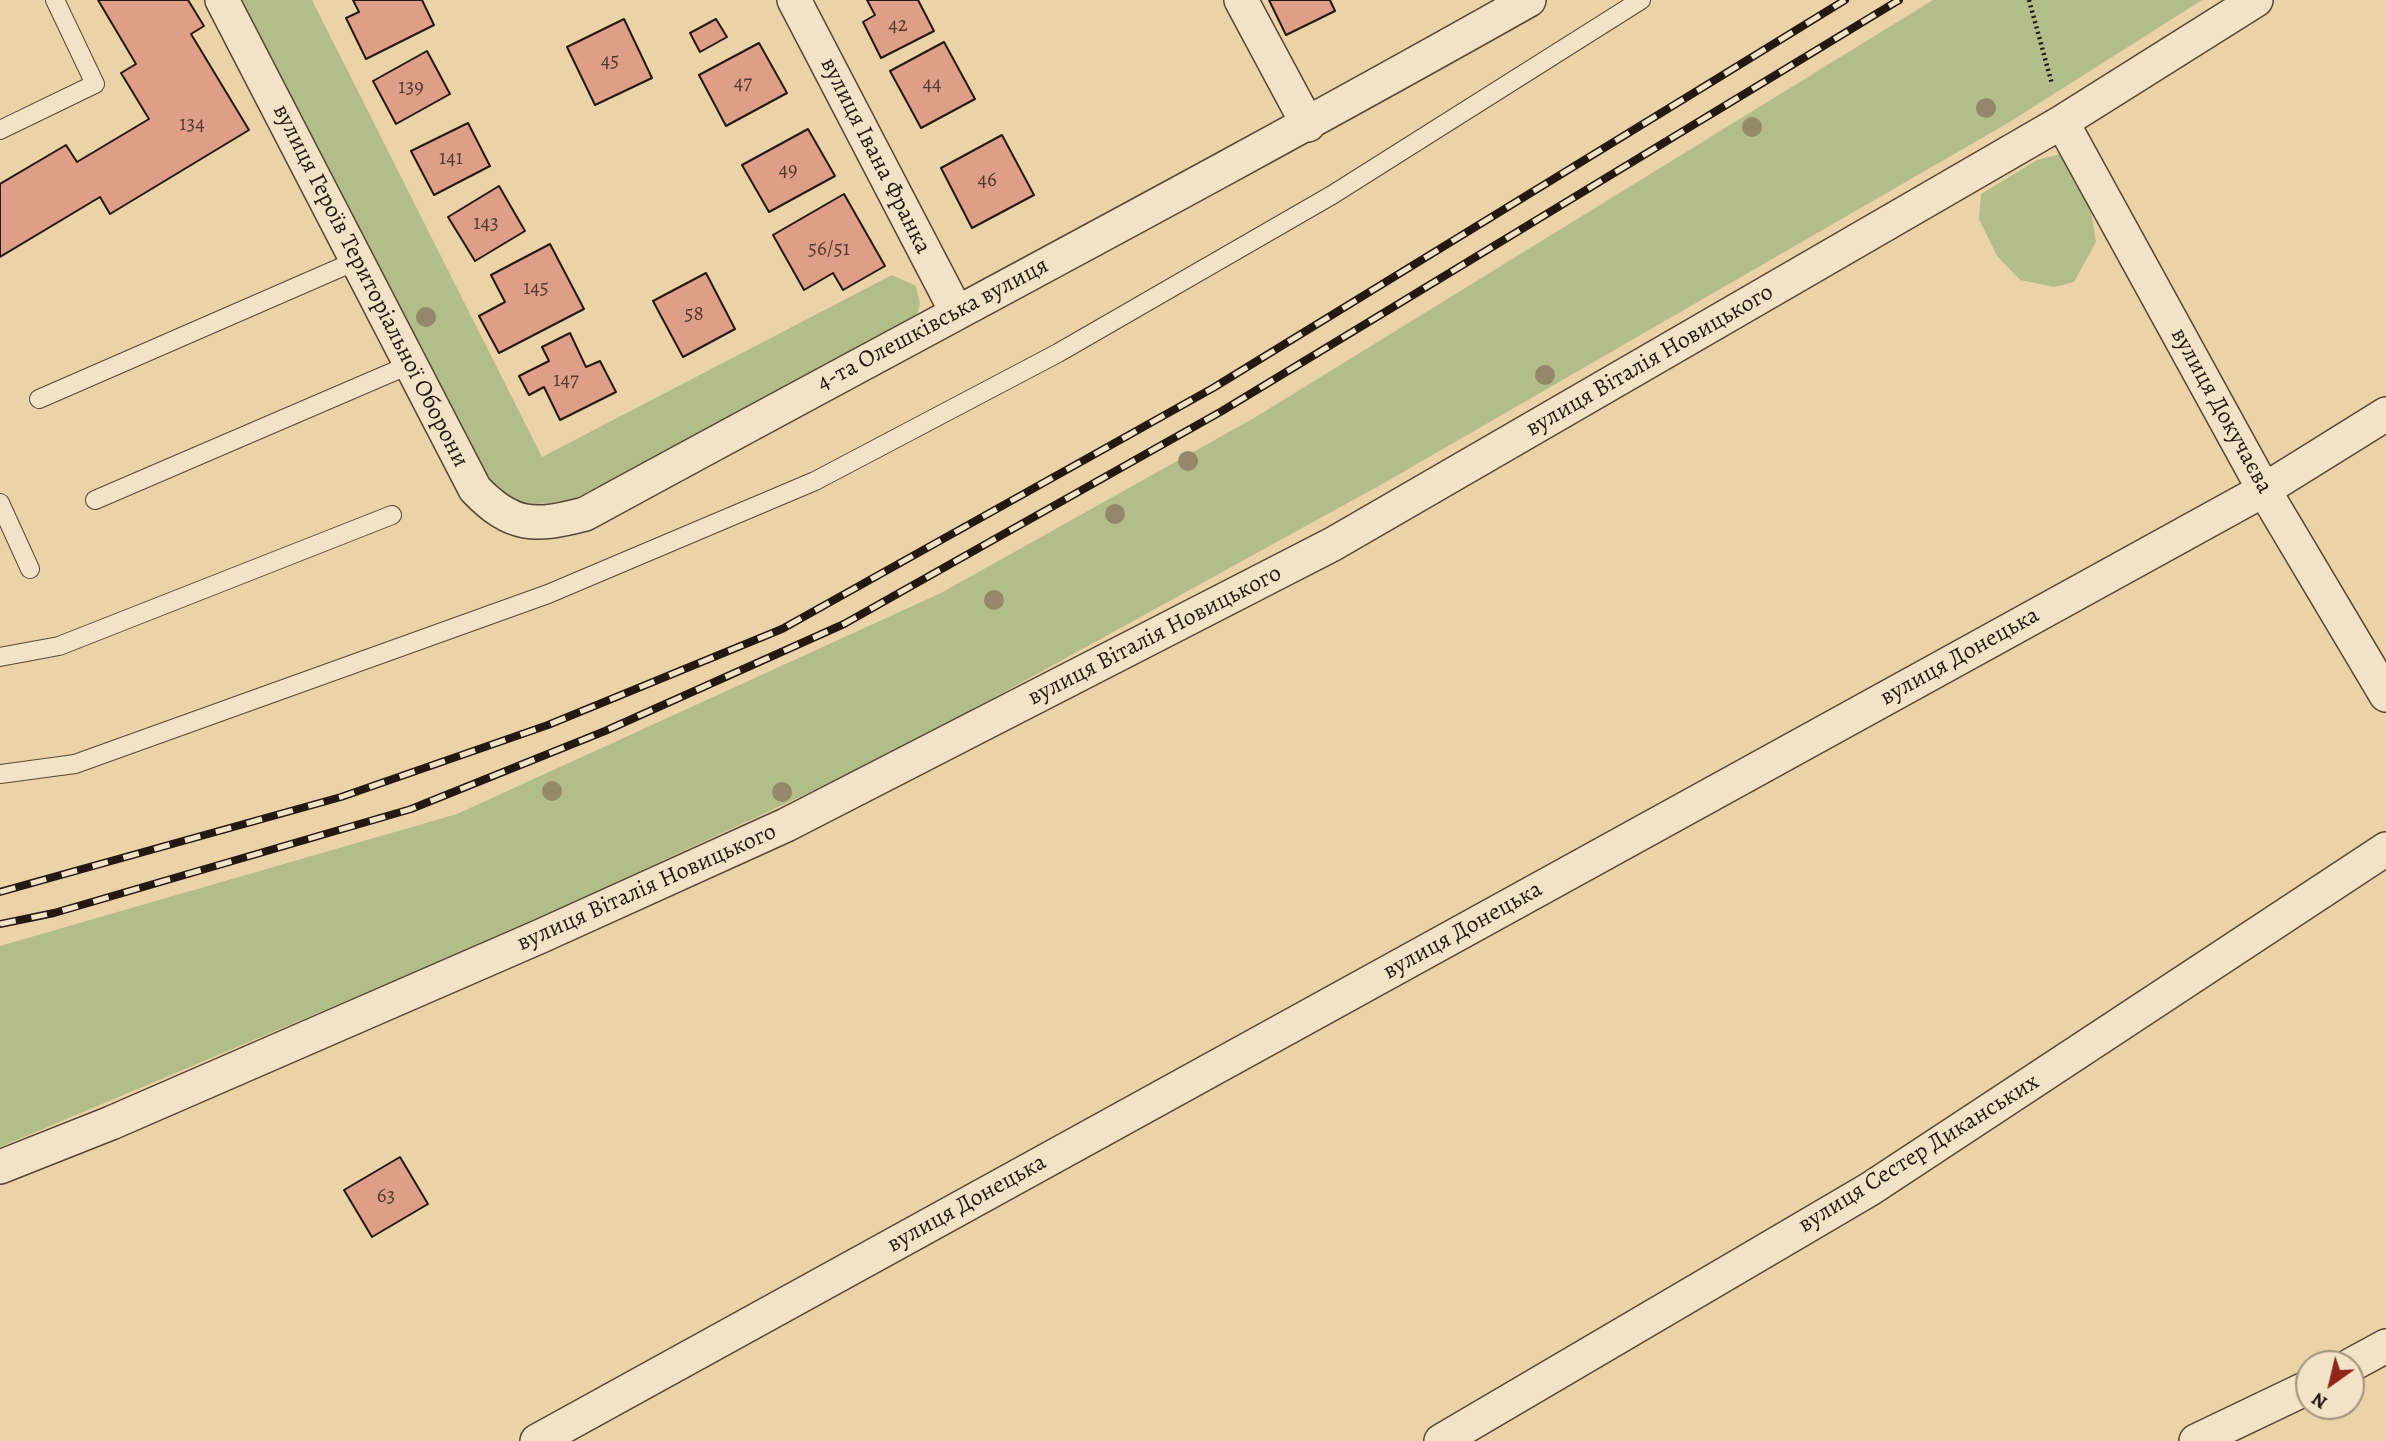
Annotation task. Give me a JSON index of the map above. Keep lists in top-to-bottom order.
{
  "streets": {
    "street": [
      "вулиця Івана Франка",
      "вулиця Героїв Територіальної Оборони",
      "4-та Олешківська вулиця",
      "вулиця Віталія Новицького",
      "вулиця Докучаєва",
      "вулиця Донецька",
      "вулиця Сестер Диканських"
    ]
  },
  "crossings": [
    ["вулиця Івана Франка", "4-та Олешківська вулиця"],
    ["вулиця Героїв Територіальної Оборони", "4-та Олешківська вулиця"],
    ["вулиця Віталія Новицького", "вулиця Докучаєва"],
    ["вулиця Докучаєва", "вулиця Донецька"]
  ],
  "house_numbers": [
    "42",
    "45",
    "47",
    "44",
    "139",
    "134",
    "141",
    "49",
    "46",
    "143",
    "56/51",
    "145",
    "58",
    "147",
    "63"
  ],
  "north": "bottom left"
}
